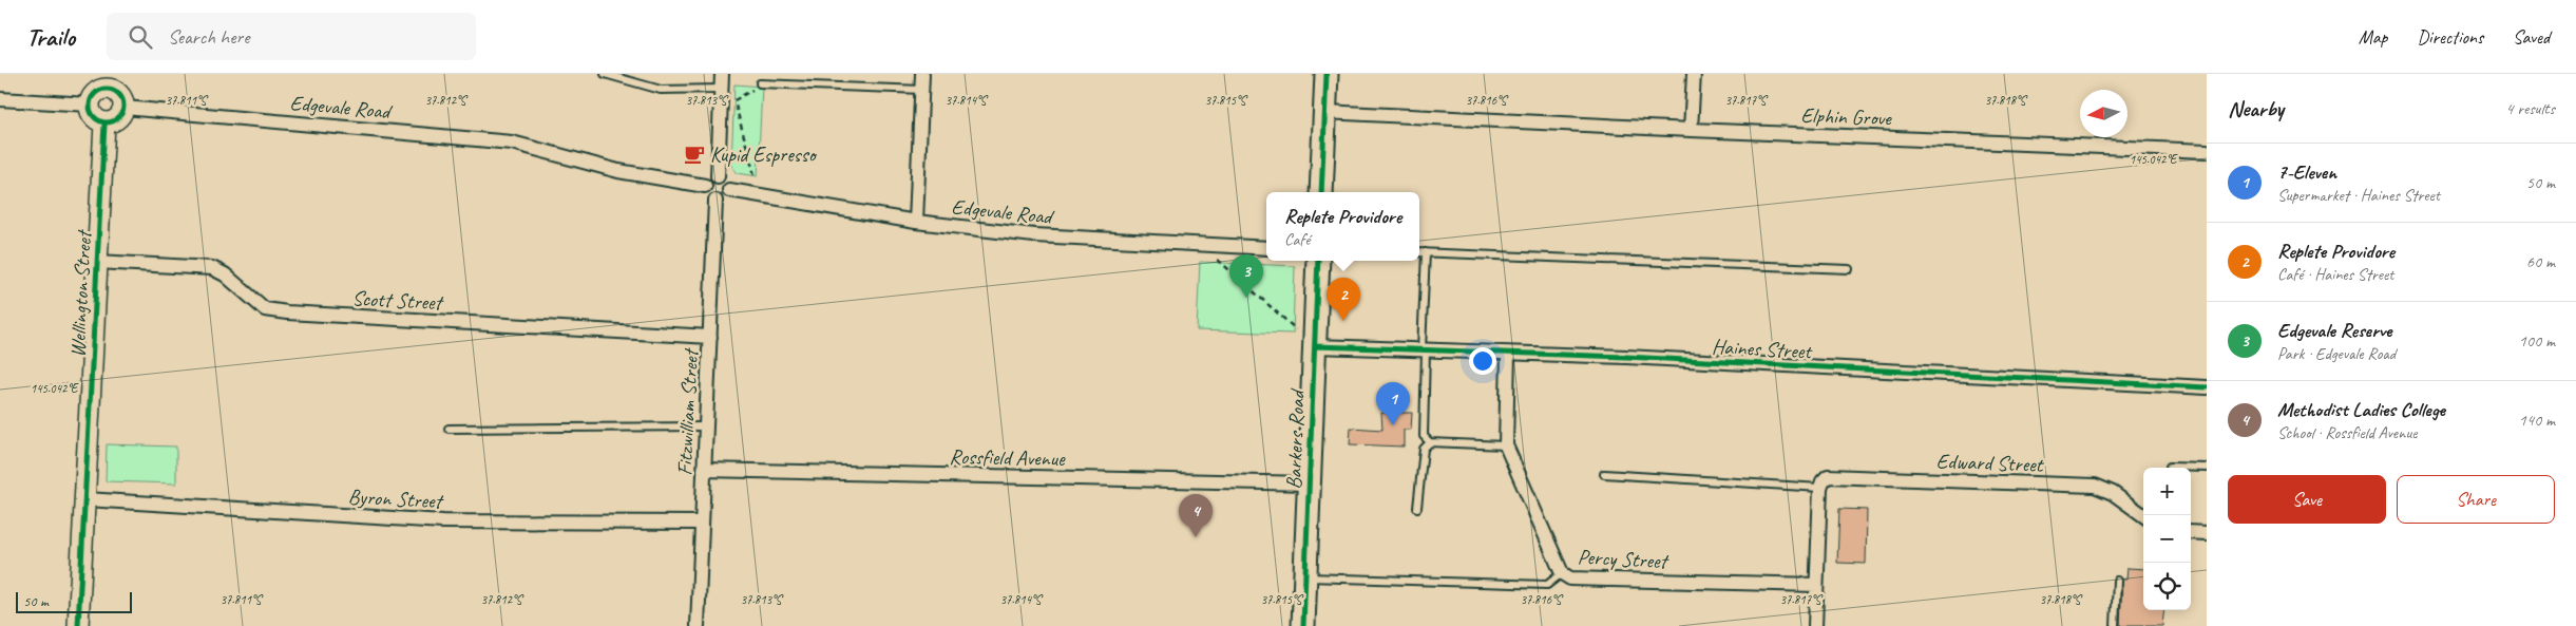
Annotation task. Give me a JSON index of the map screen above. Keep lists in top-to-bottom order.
{
  "streets": {
    "main road": ["Barkers Road"],
    "street": [
      "Edgevale Road",
      "Elphin Grove",
      "Wellington Street",
      "Scott Street",
      "Haines Street",
      "Fitzwilliam Street",
      "Rossfield Avenue",
      "Edward Street",
      "Byron Street",
      "Percy Street"
    ]
  },
  "crossings": [
    ["Edgevale Road", "Wellington Street"],
    ["Edgevale Road", "Fitzwilliam Street"],
    ["Wellington Street", "Scott Street"],
    ["Wellington Street", "Byron Street"],
    ["Scott Street", "Fitzwilliam Street"],
    ["Haines Street", "Barkers Road"],
    ["Haines Street", "Percy Street"],
    ["Fitzwilliam Street", "Rossfield Avenue"],
    ["Fitzwilliam Street", "Byron Street"],
    ["Barkers Road", "Rossfield Avenue"]
  ],
  "places": {
    "cafe": ["Kupid Espresso"]
  },
  "scale_bar": "50 m",
  "north": "left",
  "page": {
    "header": "Trailo",
    "search": "Search here",
    "nav": ["Map", "Directions", "Saved"],
    "heading": ["Nearby", "4 results"],
    "list": [
      {
        "mark": "1",
        "name": "7-Eleven",
        "note": "Supermarket · Haines Street",
        "value": "50 m"
      },
      {
        "mark": "2",
        "name": "Replete Providore",
        "note": "Café · Haines Street",
        "value": "60 m"
      },
      {
        "mark": "3",
        "name": "Edgevale Reserve",
        "note": "Park · Edgevale Road",
        "value": "100 m"
      },
      {
        "mark": "4",
        "name": "Methodist Ladies College",
        "note": "School · Rossfield Avenue",
        "value": "140 m"
      }
    ],
    "popup": ["Replete Providore", "Café"],
    "pins": [
      "3",
      "2",
      "1",
      "4"
    ],
    "buttons": ["Save", "Share"],
    "map_buttons": ["+", "−"],
    "scale": "50 m"
  },
  "coordinates": [
    "37.811°S",
    "37.812°S",
    "37.813°S",
    "37.814°S",
    "37.815°S",
    "37.816°S",
    "37.817°S",
    "37.818°S",
    "145.042°E"
  ]
}
